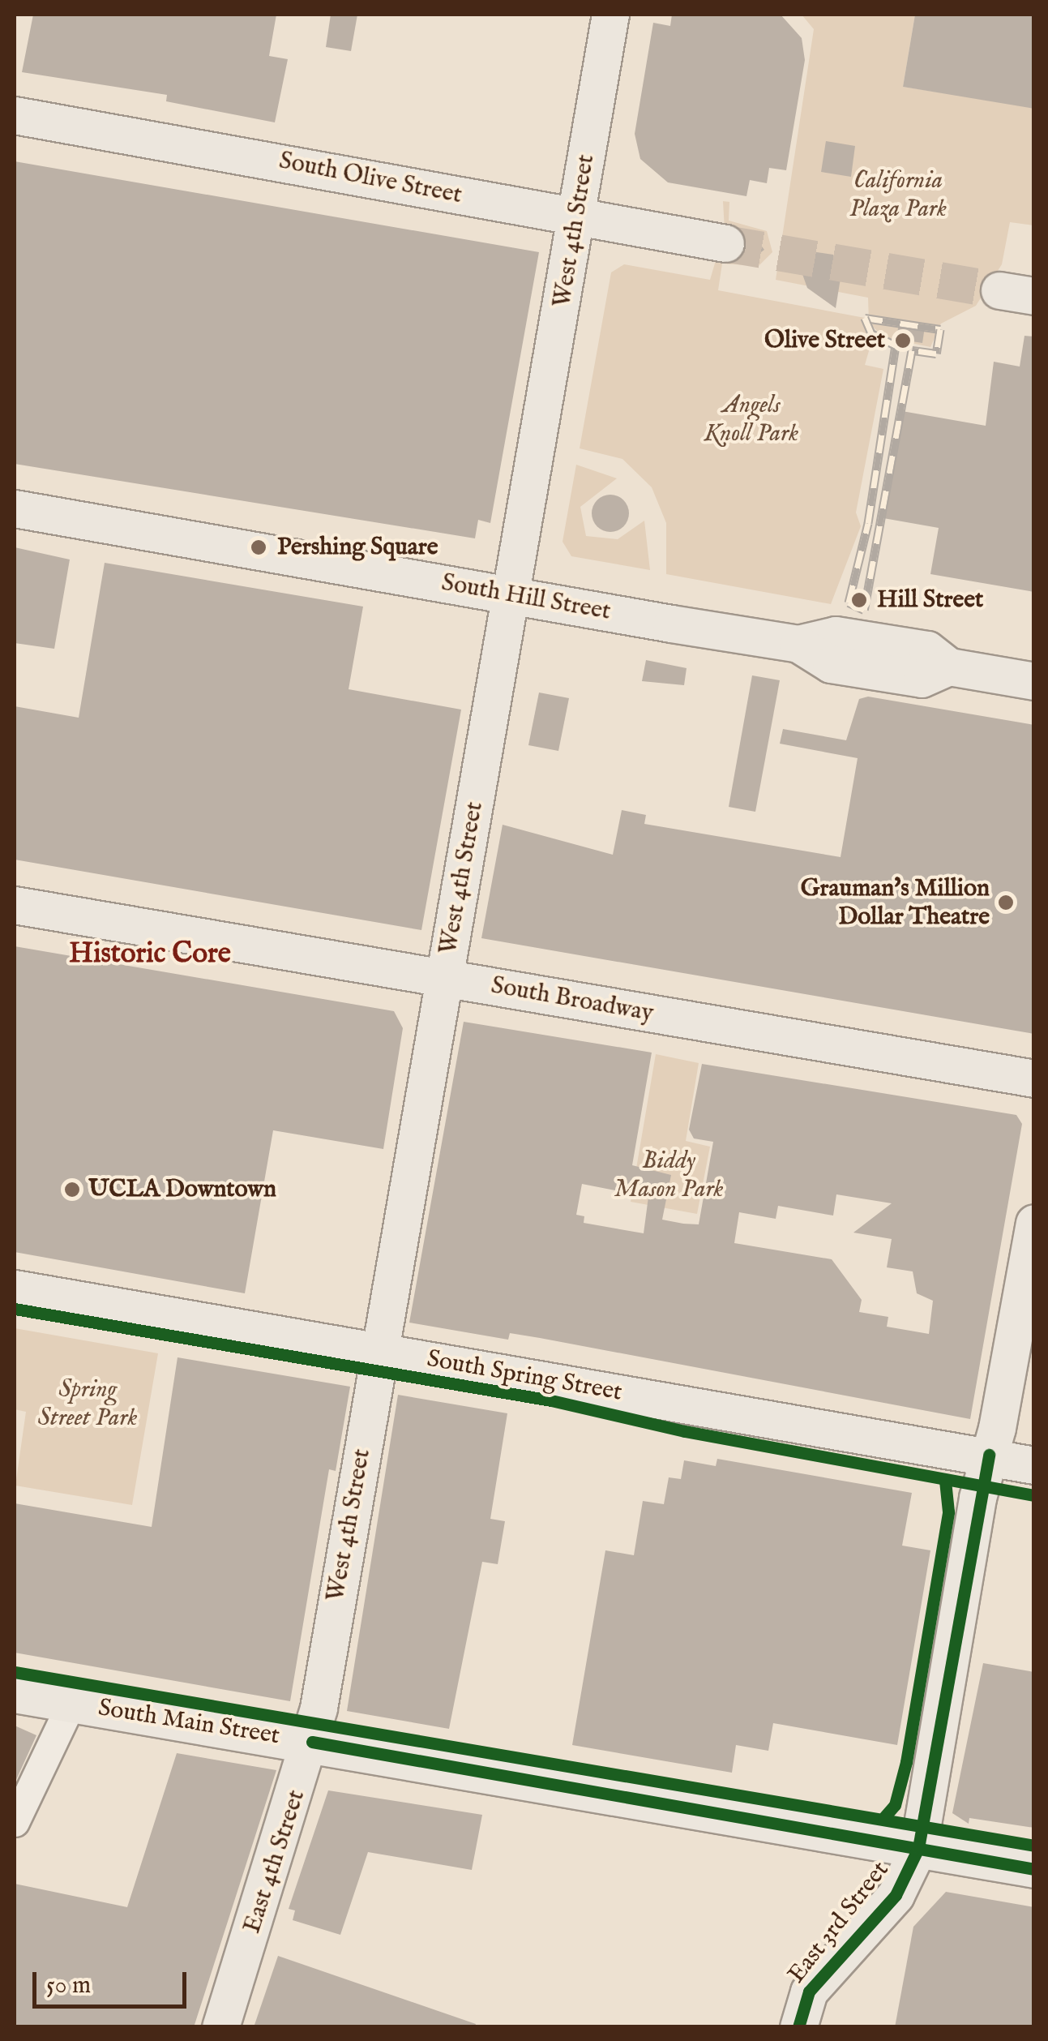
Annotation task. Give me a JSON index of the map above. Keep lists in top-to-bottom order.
{
  "streets": {
    "main road": [
      "South Olive Street",
      "West 4th Street",
      "South Hill Street",
      "South Broadway",
      "South Spring Street",
      "South Main Street",
      "East 4th Street",
      "East 3rd Street"
    ]
  },
  "crossings": [
    ["South Olive Street", "West 4th Street"],
    ["West 4th Street", "South Hill Street"],
    ["West 4th Street", "South Broadway"],
    ["West 4th Street", "South Spring Street"],
    ["West 4th Street", "South Main Street"],
    ["West 4th Street", "East 4th Street"],
    ["South Spring Street", "East 3rd Street"],
    ["South Main Street", "East 4th Street"],
    ["South Main Street", "East 3rd Street"]
  ],
  "districts": ["Historic Core"],
  "parks": [
    "California Plaza Park",
    "Angels Knoll Park",
    "Biddy Mason Park",
    "Spring Street Park"
  ],
  "places": [
    "Olive Street",
    "Pershing Square",
    "Hill Street",
    "Grauman's Million Dollar Theatre",
    "UCLA Downtown"
  ],
  "scale_bar": "50 m"
}
